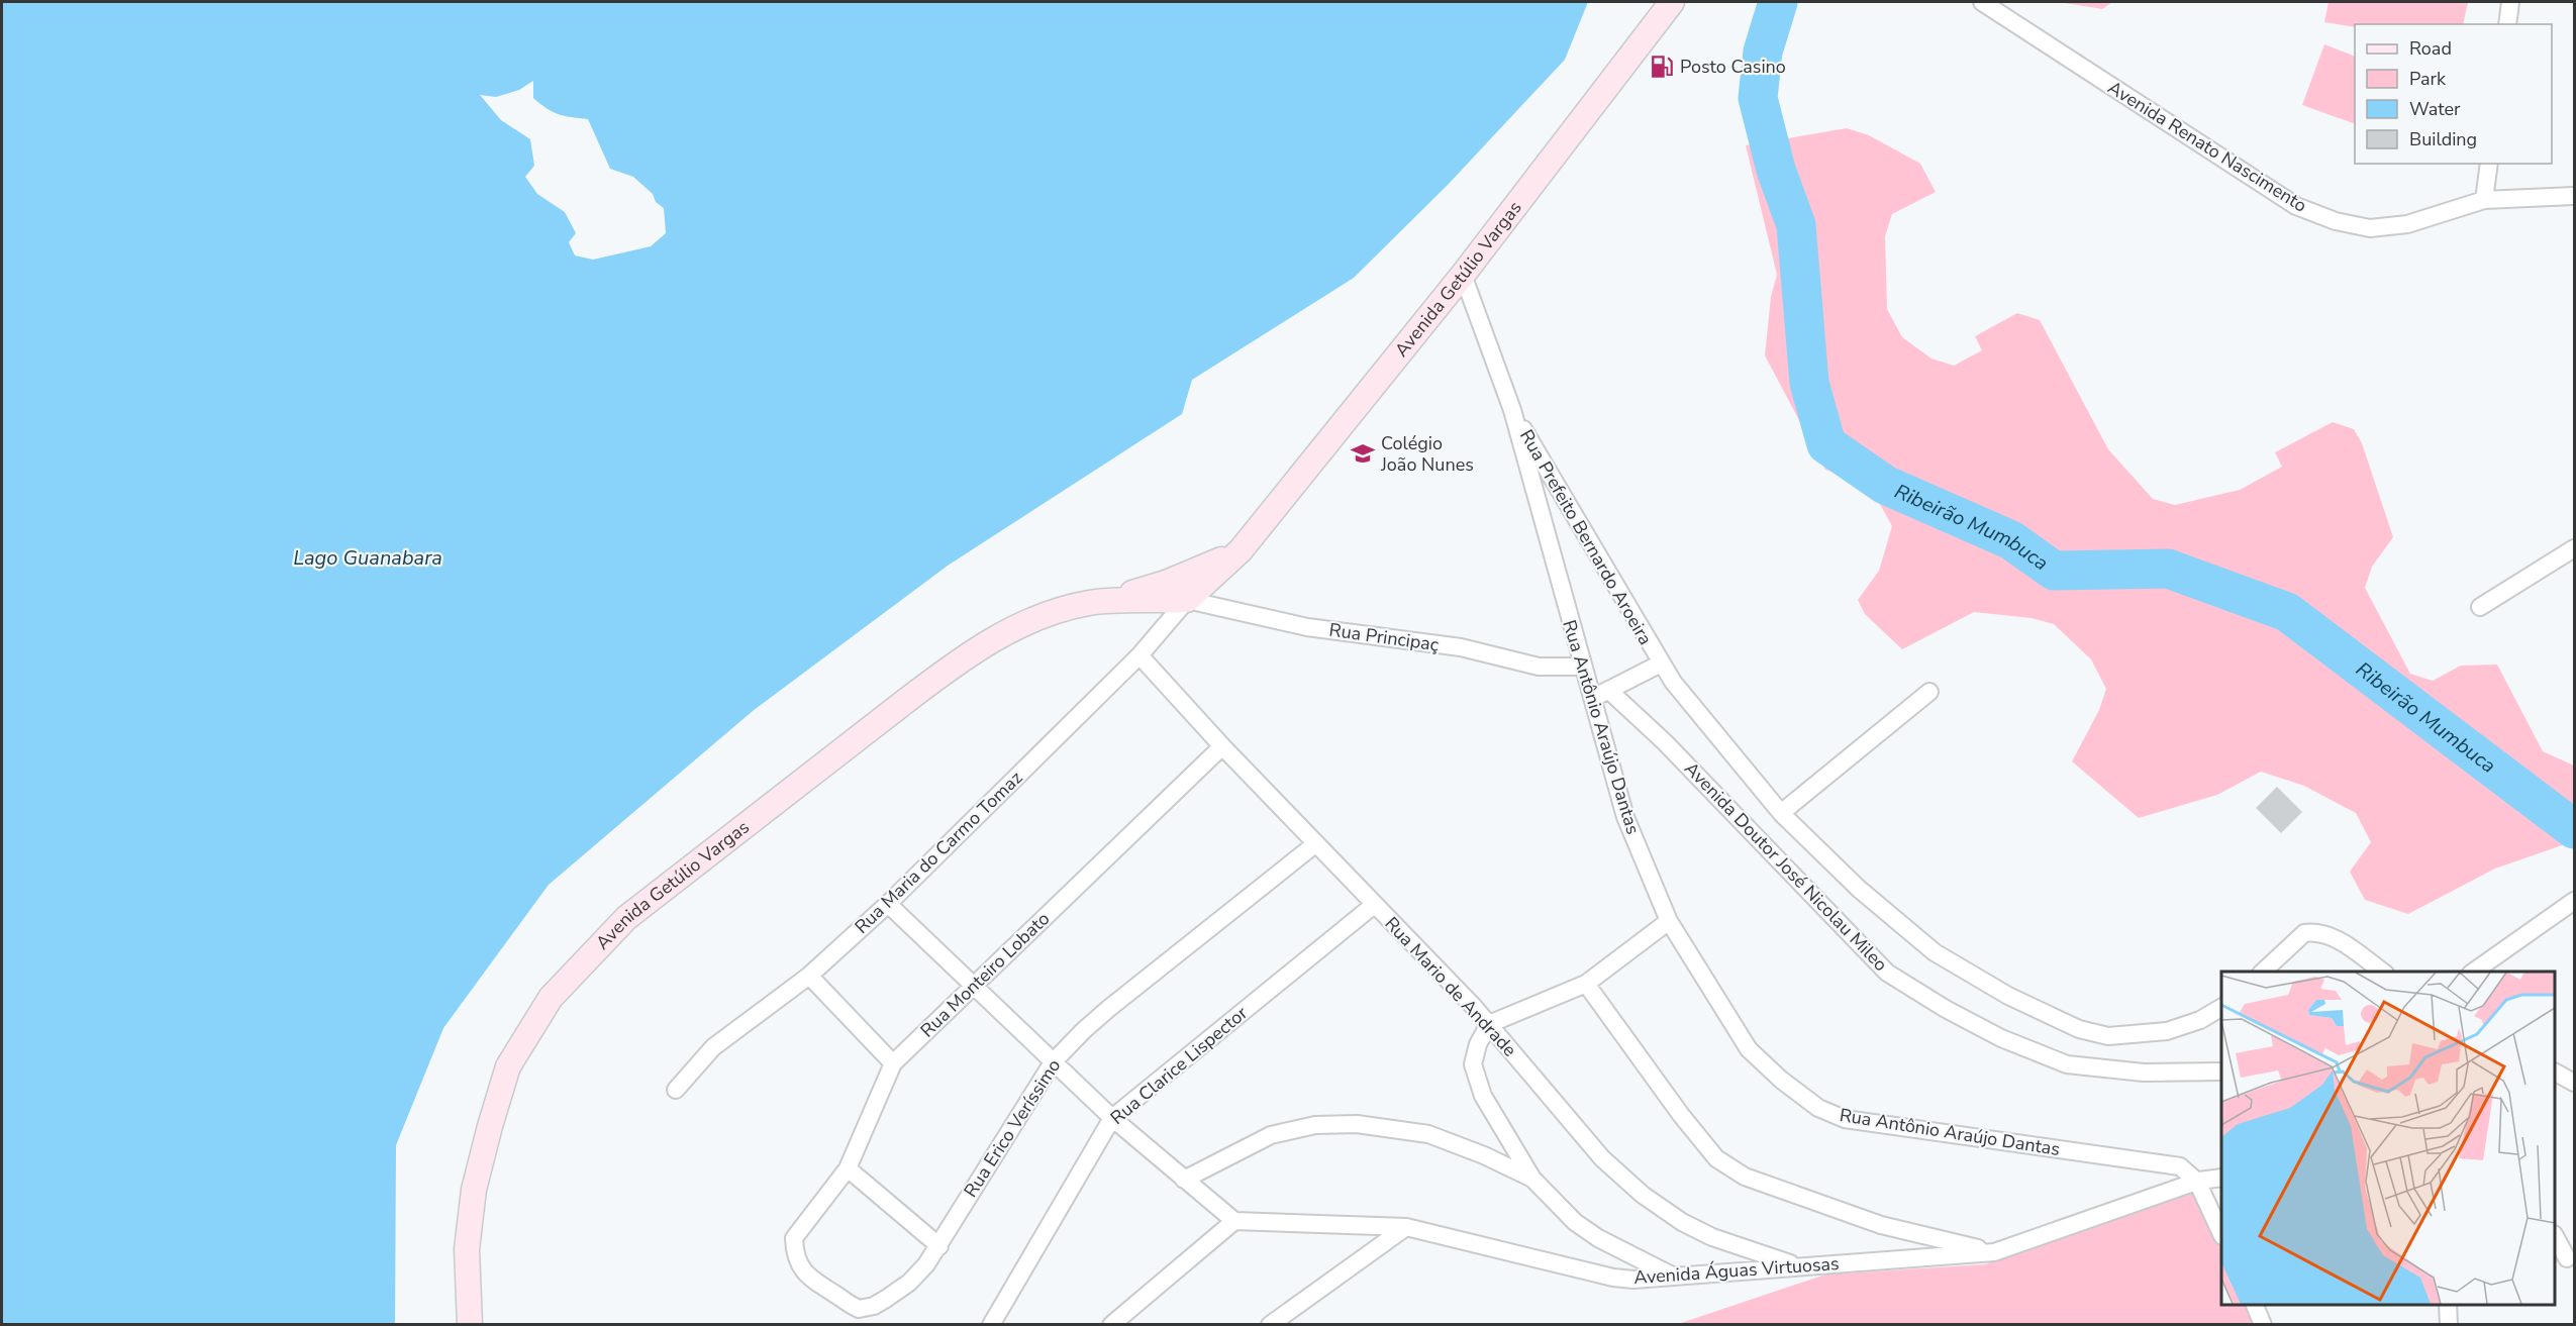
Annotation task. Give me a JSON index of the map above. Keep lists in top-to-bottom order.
{
  "streets": {
    "main road": ["Avenida Getúlio Vargas"],
    "street": [
      "Avenida Renato Nascimento",
      "Rua Prefeito Bernardo Aroeira",
      "Rua Principaç",
      "Rua Antônio Araújo Dantas",
      "Rua Maria do Carmo Tomaz",
      "Avenida Doutor José Nicolau Mileo",
      "Rua Monteiro Lobato",
      "Rua Mario de Andrade",
      "Rua Clarice Lispector",
      "Rua Erico Veríssimo",
      "Avenida Águas Virtuosas"
    ]
  },
  "crossings": [
    ["Avenida Getúlio Vargas", "Rua Principaç"],
    ["Avenida Getúlio Vargas", "Rua Antônio Araújo Dantas"],
    ["Avenida Getúlio Vargas", "Rua Maria do Carmo Tomaz"],
    ["Rua Prefeito Bernardo Aroeira", "Rua Antônio Araújo Dantas"],
    ["Rua Prefeito Bernardo Aroeira", "Avenida Doutor José Nicolau Mileo"],
    ["Rua Principaç", "Rua Antônio Araújo Dantas"],
    ["Rua Principaç", "Rua Maria do Carmo Tomaz"],
    ["Rua Antônio Araújo Dantas", "Avenida Águas Virtuosas"],
    ["Rua Maria do Carmo Tomaz", "Rua Mario de Andrade"],
    ["Rua Monteiro Lobato", "Rua Mario de Andrade"],
    ["Rua Monteiro Lobato", "Rua Erico Veríssimo"],
    ["Rua Mario de Andrade", "Rua Clarice Lispector"],
    ["Rua Mario de Andrade", "Rua Erico Veríssimo"],
    ["Rua Mario de Andrade", "Avenida Águas Virtuosas"]
  ],
  "water": ["Ribeirão Mumbuca", "Lago Guanabara"],
  "places": {
    "fuel station": ["Posto Casino"],
    "school or university": ["Colégio João Nunes"]
  },
  "legend": [
    "Road",
    "Park",
    "Water",
    "Building"
  ]
}
